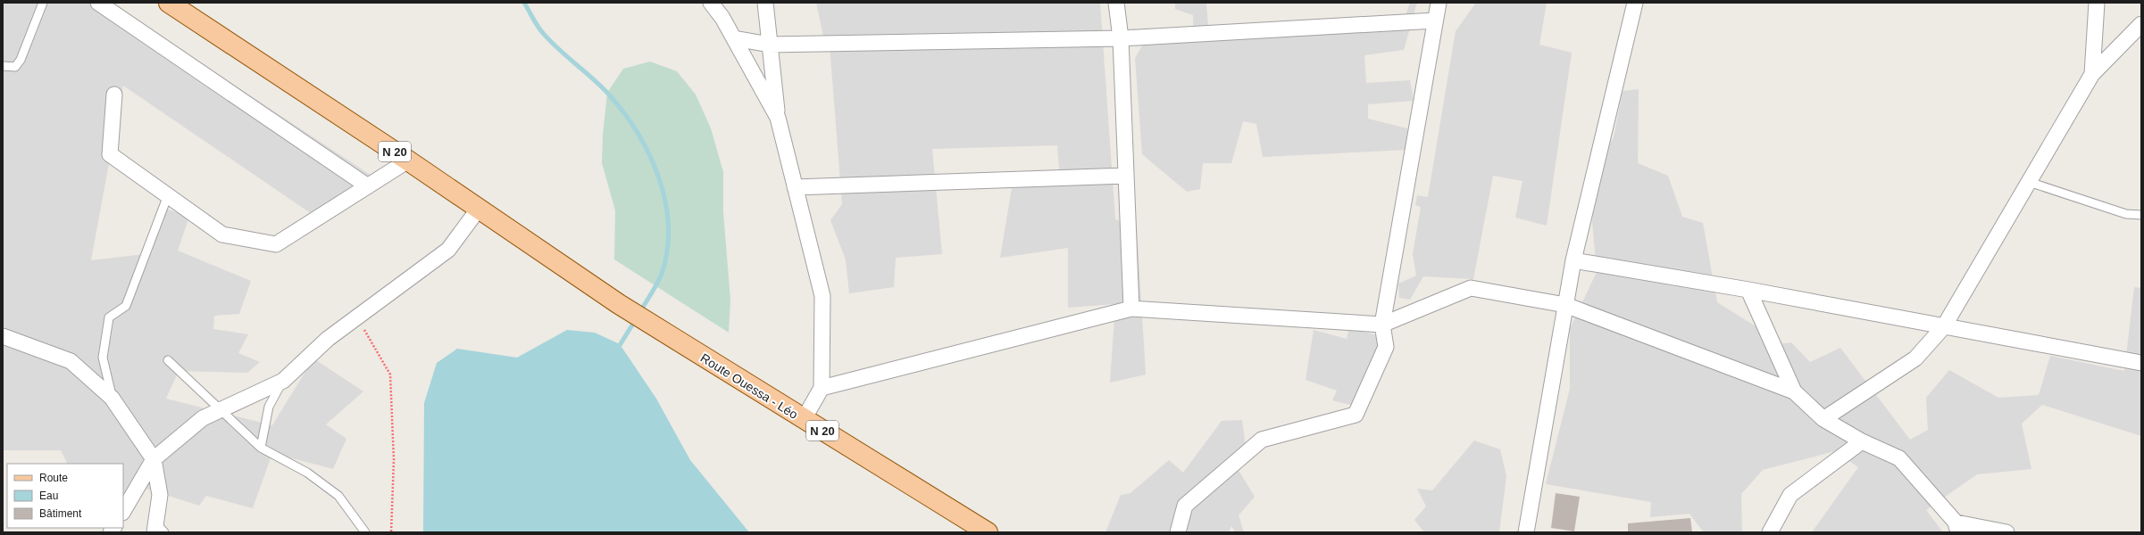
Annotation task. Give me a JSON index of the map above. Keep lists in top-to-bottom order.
{
  "streets": {
    "main road": ["N 20", "Route Ouessa - Léo"]
  },
  "crossings": [
    ["N 20", "Route Ouessa - Léo"]
  ],
  "legend": ["Route", "Eau", "Bâtiment"]
}
